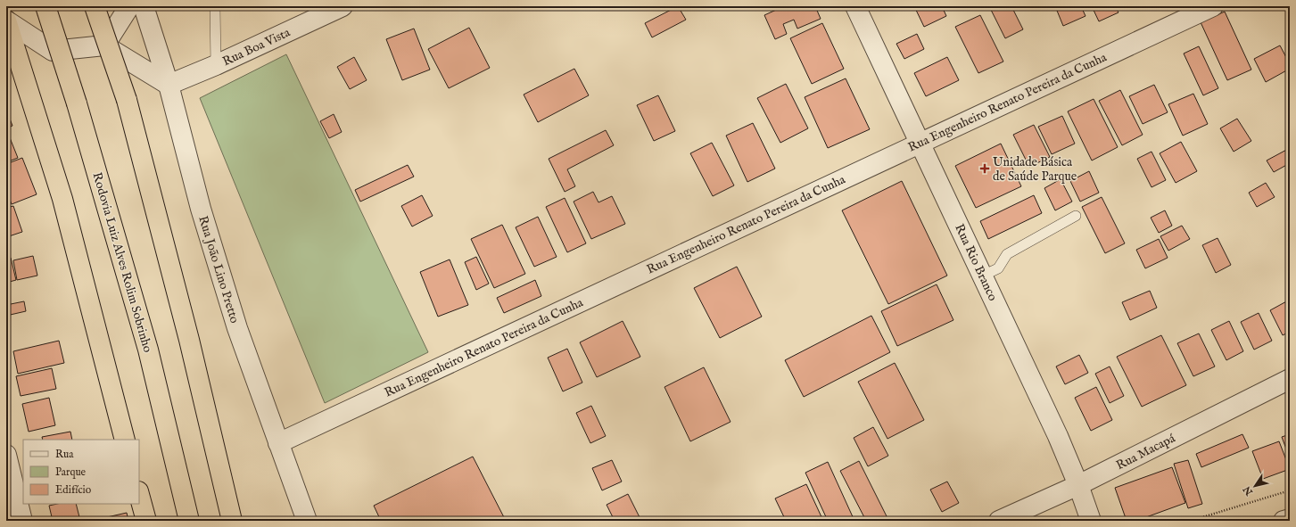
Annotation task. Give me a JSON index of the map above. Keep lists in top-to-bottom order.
{
  "streets": {
    "highway": ["Rodovia Luiz Alves Rolim Sobrinho"],
    "street": [
      "Rua Boa Vista",
      "Rua Engenheiro Renato Pereira da Cunha",
      "Rua Rio Branco",
      "Rua João Lino Pretto",
      "Rua Macapá"
    ]
  },
  "crossings": [
    ["Rua Boa Vista", "Rua João Lino Pretto"],
    ["Rua Engenheiro Renato Pereira da Cunha", "Rua Rio Branco"],
    ["Rua Engenheiro Renato Pereira da Cunha", "Rua João Lino Pretto"],
    ["Rua Rio Branco", "Rua Macapá"]
  ],
  "places": {
    "health": ["Unidade Básica de Saúde Parque"]
  },
  "legend": ["Rua", "Parque", "Edifício"],
  "north": "bottom left"
}
